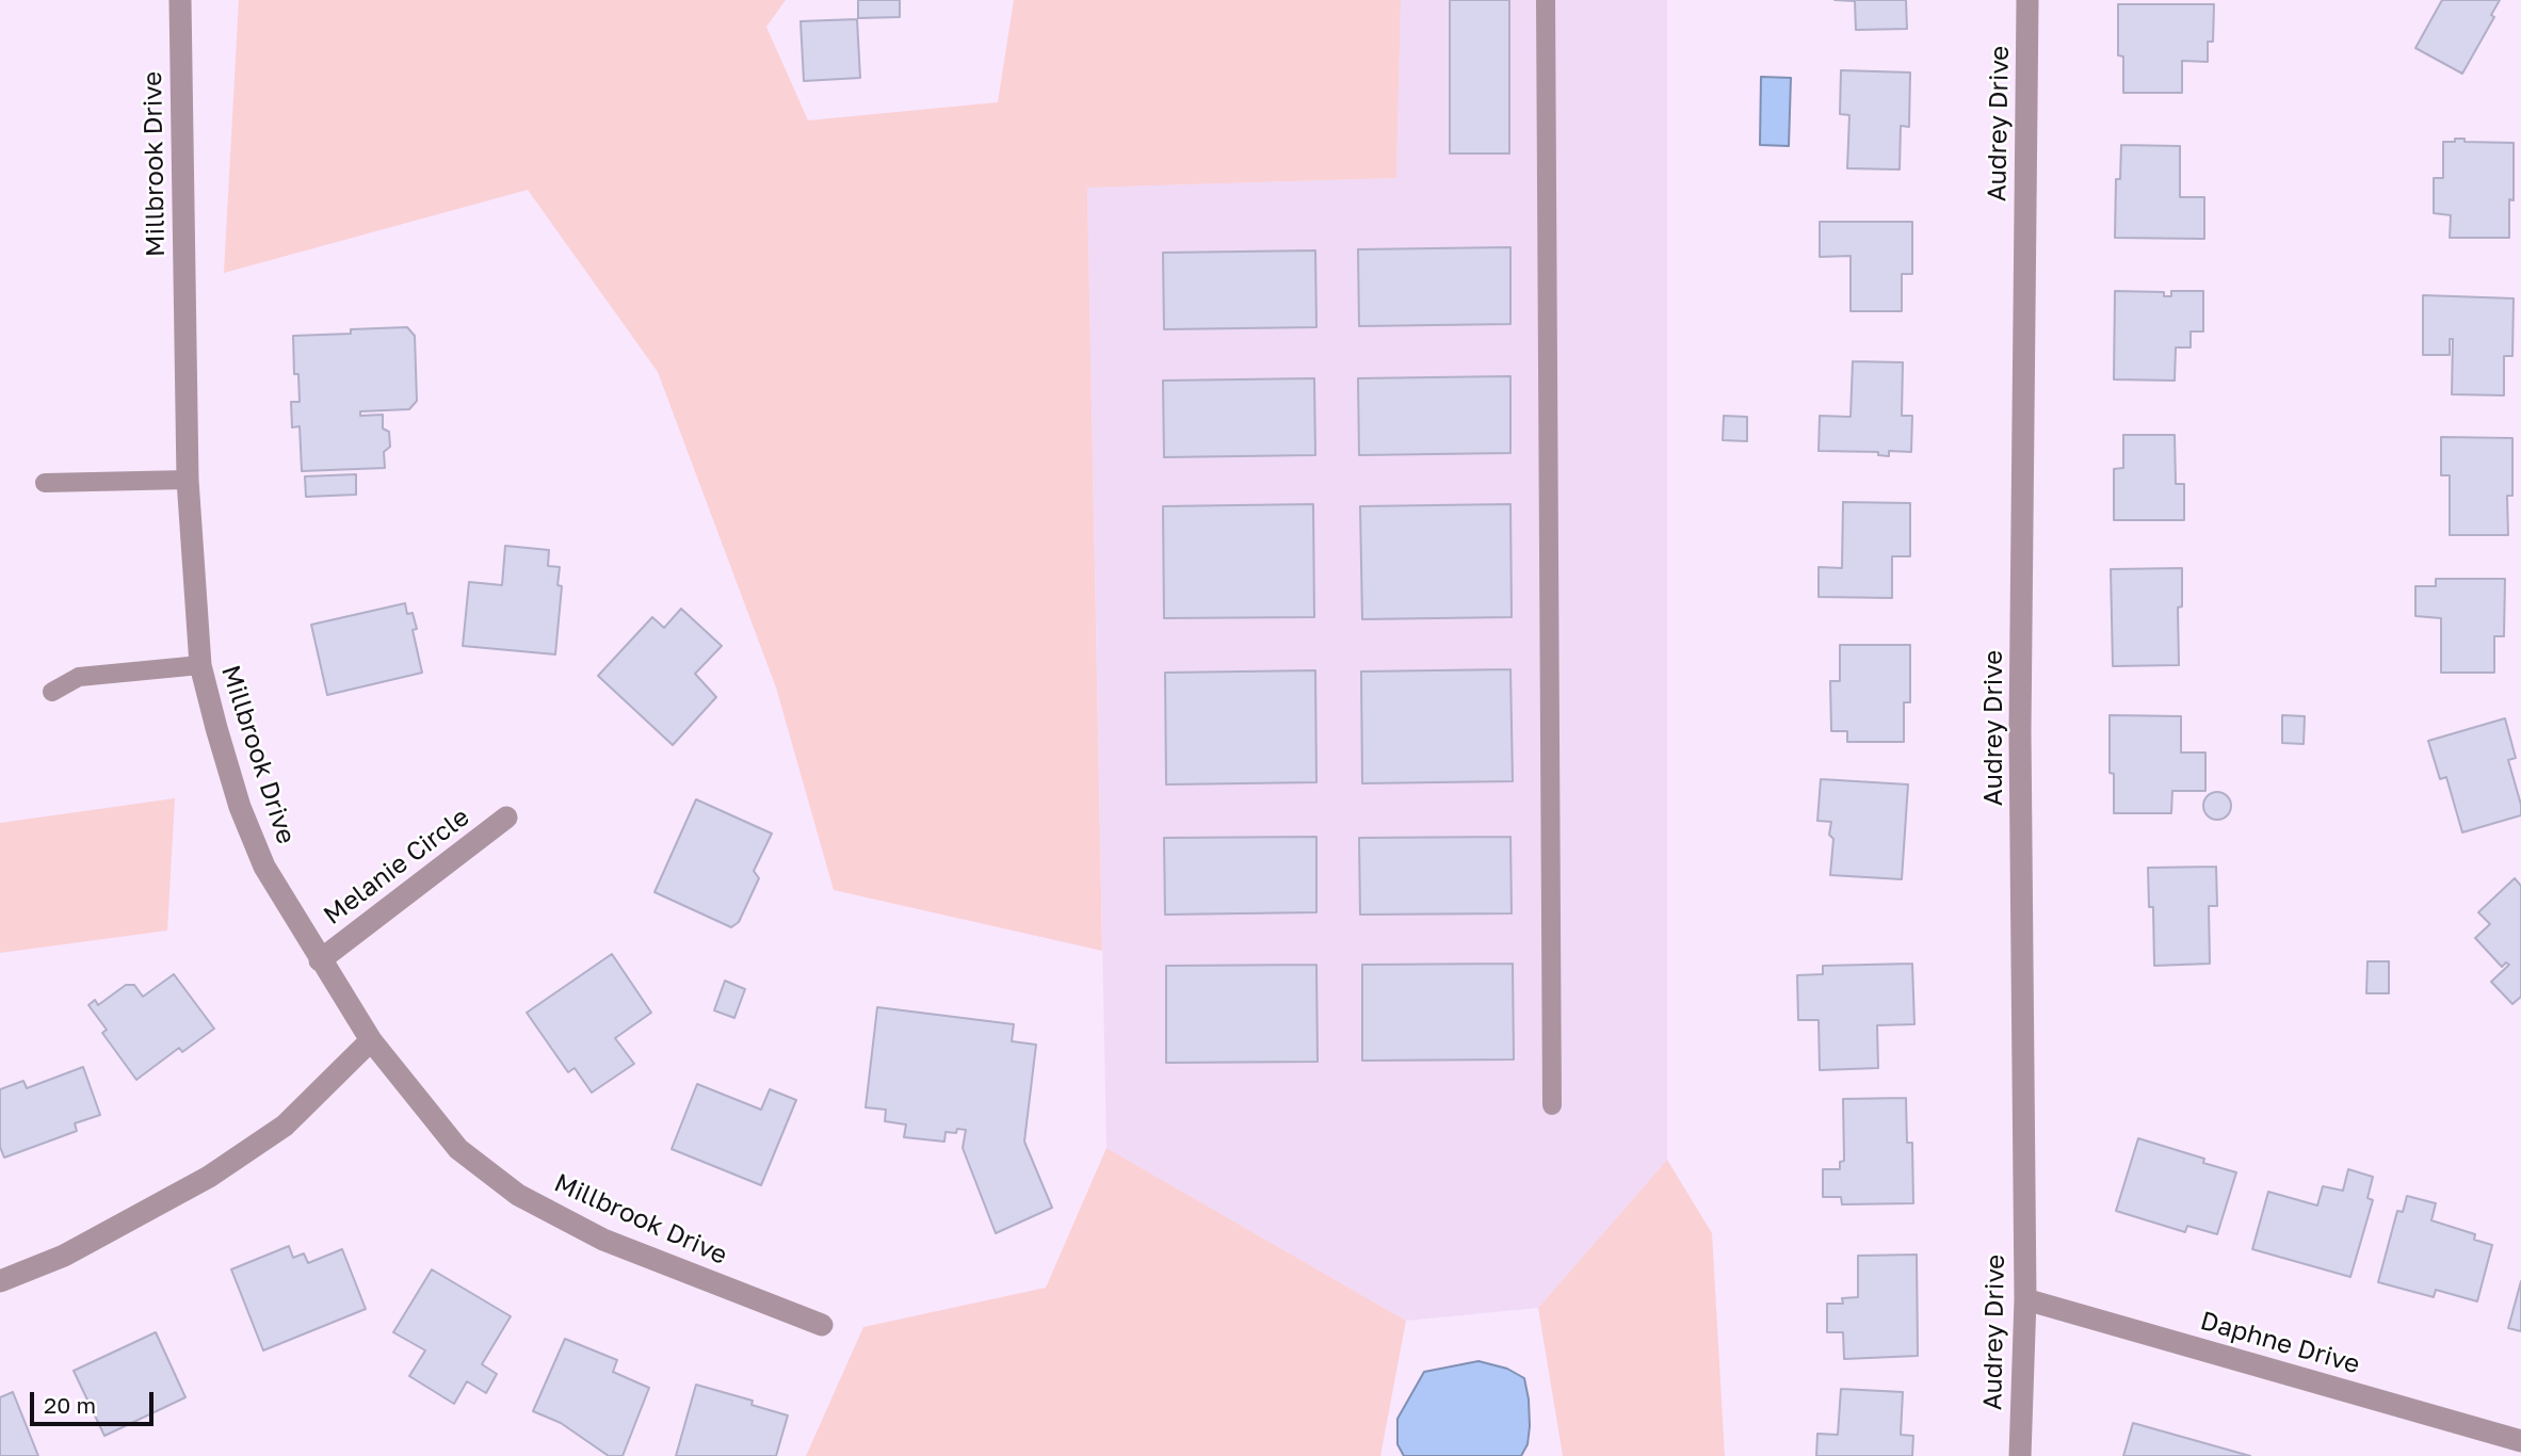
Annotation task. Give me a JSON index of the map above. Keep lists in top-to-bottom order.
{
  "streets": {
    "street": [
      "Audrey Drive",
      "Millbrook Drive",
      "Melanie Circle",
      "Daphne Drive"
    ]
  },
  "crossings": [
    ["Audrey Drive", "Daphne Drive"],
    ["Millbrook Drive", "Melanie Circle"]
  ],
  "scale_bar": "20 m"
}
